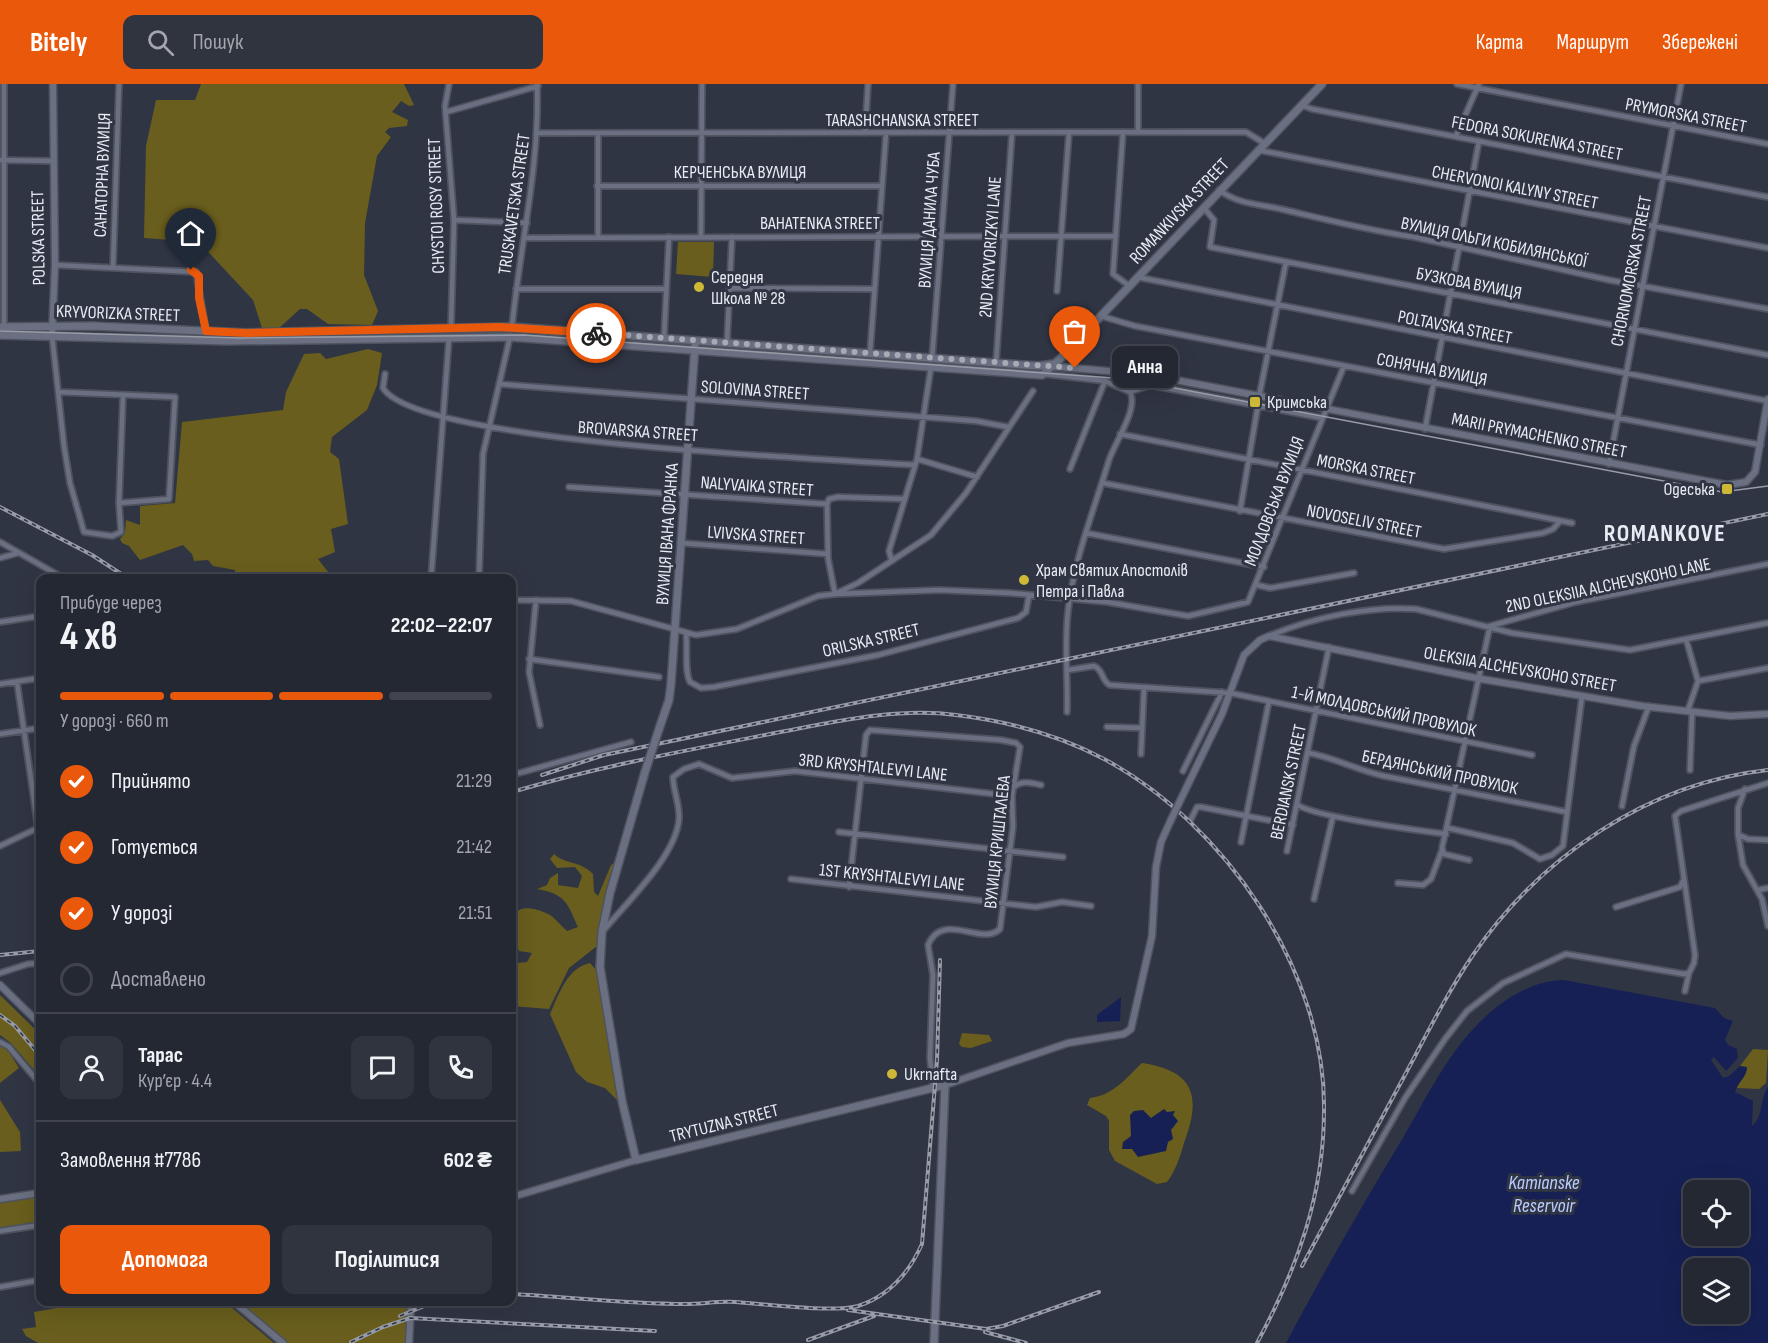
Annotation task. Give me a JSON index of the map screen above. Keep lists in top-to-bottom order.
{
  "streets": {
    "main road": [
      "ROMANKIVSKA STREET",
      "KRYVORIZKA STREET",
      "ВУЛИЦЯ ІВАНА ФРАНКА",
      "TRYTUZNA STREET"
    ],
    "street": [
      "PRYMORSKA STREET",
      "TARASHCHANSKA STREET",
      "FEDORA SOKURENKA STREET",
      "КЕРЧЕНСЬКА ВУЛИЦЯ",
      "САНАТОРНА ВУЛИЦЯ",
      "CHERVONOI KALYNY STREET",
      "TRUSKAVETSKA STREET",
      "CHYSTOI ROSY STREET",
      "ВУЛИЦЯ ДАНИЛА ЧУБА",
      "BAHATENKA STREET",
      "POLSKA STREET",
      "ВУЛИЦЯ ОЛЬГИ КОБИЛЯНСЬКОЇ",
      "2ND KRYVORIZKYI LANE",
      "CHORNOMORSKA STREET",
      "БУЗКОВА ВУЛИЦЯ",
      "POLTAVSKA STREET",
      "СОНЯЧНА ВУЛИЦЯ",
      "SOLOVINA STREET",
      "BROVARSKA STREET",
      "MARII PRYMACHENKO STREET",
      "MORSKA STREET",
      "NALYVAIKA STREET",
      "МОЛДОВСЬКА ВУЛИЦЯ",
      "NOVOSELIV STREET",
      "LVIVSKA STREET",
      "2ND OLEKSIIA ALCHEVSKOHO LANE",
      "ORILSKA STREET",
      "OLEKSIIA ALCHEVSKOHO STREET",
      "1-Й МОЛДОВСЬКИЙ ПРОВУЛОК",
      "3RD KRYSHTALEVYI LANE",
      "БЕРДЯНСЬКИЙ ПРОВУЛОК",
      "BERDIANSK STREET",
      "ВУЛИЦЯ КРИШТАЛЕВА",
      "1ST KRYSHTALEVYI LANE"
    ]
  },
  "crossings": [
    ["PRYMORSKA STREET", "CHORNOMORSKA STREET"],
    ["TARASHCHANSKA STREET", "TRUSKAVETSKA STREET"],
    ["TARASHCHANSKA STREET", "ROMANKIVSKA STREET"],
    ["TARASHCHANSKA STREET", "ВУЛИЦЯ ДАНИЛА ЧУБА"],
    ["TARASHCHANSKA STREET", "2ND KRYVORIZKYI LANE"],
    ["FEDORA SOKURENKA STREET", "ROMANKIVSKA STREET"],
    ["FEDORA SOKURENKA STREET", "CHORNOMORSKA STREET"],
    ["CHERVONOI KALYNY STREET", "ROMANKIVSKA STREET"],
    ["CHERVONOI KALYNY STREET", "CHORNOMORSKA STREET"],
    ["TRUSKAVETSKA STREET", "BAHATENKA STREET"],
    ["TRUSKAVETSKA STREET", "KRYVORIZKA STREET"],
    ["CHYSTOI ROSY STREET", "KRYVORIZKA STREET"],
    ["ROMANKIVSKA STREET", "ВУЛИЦЯ ОЛЬГИ КОБИЛЯНСЬКОЇ"],
    ["ROMANKIVSKA STREET", "БУЗКОВА ВУЛИЦЯ"],
    ["ROMANKIVSKA STREET", "KRYVORIZKA STREET"],
    ["ROMANKIVSKA STREET", "POLTAVSKA STREET"],
    ["ROMANKIVSKA STREET", "СОНЯЧНА ВУЛИЦЯ"],
    ["ВУЛИЦЯ ДАНИЛА ЧУБА", "BAHATENKA STREET"],
    ["ВУЛИЦЯ ДАНИЛА ЧУБА", "KRYVORIZKA STREET"],
    ["BAHATENKA STREET", "2ND KRYVORIZKYI LANE"],
    ["POLSKA STREET", "KRYVORIZKA STREET"],
    ["ВУЛИЦЯ ОЛЬГИ КОБИЛЯНСЬКОЇ", "CHORNOMORSKA STREET"],
    ["2ND KRYVORIZKYI LANE", "KRYVORIZKA STREET"],
    ["CHORNOMORSKA STREET", "БУЗКОВА ВУЛИЦЯ"],
    ["CHORNOMORSKA STREET", "POLTAVSKA STREET"],
    ["CHORNOMORSKA STREET", "СОНЯЧНА ВУЛИЦЯ"],
    ["CHORNOMORSKA STREET", "MARII PRYMACHENKO STREET"],
    ["KRYVORIZKA STREET", "MARII PRYMACHENKO STREET"],
    ["KRYVORIZKA STREET", "ВУЛИЦЯ ІВАНА ФРАНКА"],
    ["СОНЯЧНА ВУЛИЦЯ", "MARII PRYMACHENKO STREET"],
    ["СОНЯЧНА ВУЛИЦЯ", "МОЛДОВСЬКА ВУЛИЦЯ"],
    ["SOLOVINA STREET", "ВУЛИЦЯ ІВАНА ФРАНКА"],
    ["BROVARSKA STREET", "ВУЛИЦЯ ІВАНА ФРАНКА"],
    ["MARII PRYMACHENKO STREET", "МОЛДОВСЬКА ВУЛИЦЯ"],
    ["MORSKA STREET", "МОЛДОВСЬКА ВУЛИЦЯ"],
    ["MORSKA STREET", "NOVOSELIV STREET"],
    ["NALYVAIKA STREET", "ВУЛИЦЯ ІВАНА ФРАНКА"],
    ["МОЛДОВСЬКА ВУЛИЦЯ", "NOVOSELIV STREET"],
    ["ВУЛИЦЯ ІВАНА ФРАНКА", "LVIVSKA STREET"],
    ["ВУЛИЦЯ ІВАНА ФРАНКА", "3RD KRYSHTALEVYI LANE"],
    ["ВУЛИЦЯ ІВАНА ФРАНКА", "TRYTUZNA STREET"],
    ["OLEKSIIA ALCHEVSKOHO STREET", "BERDIANSK STREET"],
    ["1-Й МОЛДОВСЬКИЙ ПРОВУЛОК", "BERDIANSK STREET"],
    ["3RD KRYSHTALEVYI LANE", "ВУЛИЦЯ КРИШТАЛЕВА"],
    ["БЕРДЯНСЬКИЙ ПРОВУЛОК", "BERDIANSK STREET"],
    ["ВУЛИЦЯ КРИШТАЛЕВА", "1ST KRYSHTALEVYI LANE"],
    ["ВУЛИЦЯ КРИШТАЛЕВА", "TRYTUZNA STREET"]
  ],
  "districts": ["ROMANKOVE"],
  "water": ["Kamianske Reservoir"],
  "places": {
    "other": [
      "Середня Школа № 28",
      "Анна",
      "Храм Святих Апостолів Петра і Павла",
      "Ukrnafta"
    ],
    "transit": ["Кримська", "Одеська"]
  },
  "page": {
    "header": "Bitely",
    "search": "Пошук",
    "nav": ["Карта", "Маршрут", "Збережені"],
    "bubble": "Анна",
    "heading": ["4 хв", "Прибуде через", "22:02–22:07"],
    "panel": [
      "Тарас",
      "Кур’єр · 4.4",
      "Замовлення #7786",
      "602 ₴"
    ],
    "bar": "У дорозі · 660 m",
    "list": [
      ["Прийнято", "21:29"],
      ["Готується", "21:42"],
      ["У дорозі", "21:51"],
      "Доставлено"
    ],
    "buttons": ["Допомога", "Поділитися"]
  }
}
